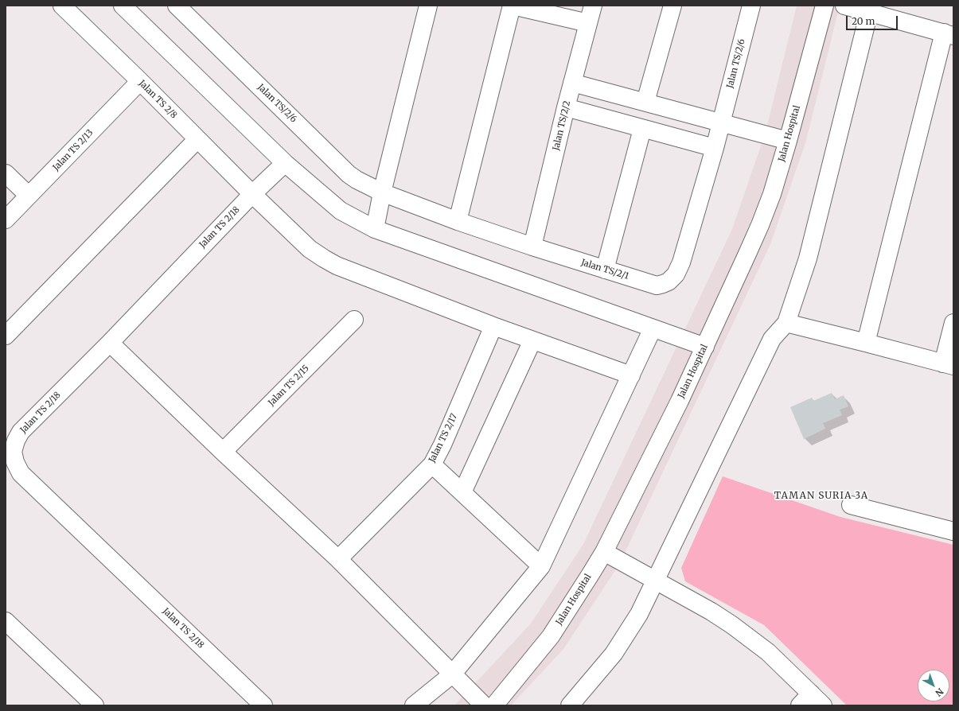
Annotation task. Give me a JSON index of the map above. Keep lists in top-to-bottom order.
{
  "streets": {
    "street": [
      "Jalan TS/2/6",
      "Jalan TS 2/8",
      "Jalan TS/2/2",
      "Jalan Hospital",
      "Jalan TS 2/13",
      "Jalan TS 2/18",
      "Jalan TS/2/1",
      "Jalan TS 2/15",
      "Jalan TS 2/17"
    ]
  },
  "crossings": [
    ["Jalan TS/2/6", "Jalan TS/2/1"],
    ["Jalan TS 2/8", "Jalan TS 2/13"],
    ["Jalan TS 2/8", "Jalan TS 2/18"],
    ["Jalan TS 2/8", "Jalan TS 2/17"],
    ["Jalan TS/2/2", "Jalan TS/2/1"]
  ],
  "districts": ["TAMAN SURIA 3A"],
  "scale_bar": "20 m",
  "north": "bottom right"
}
